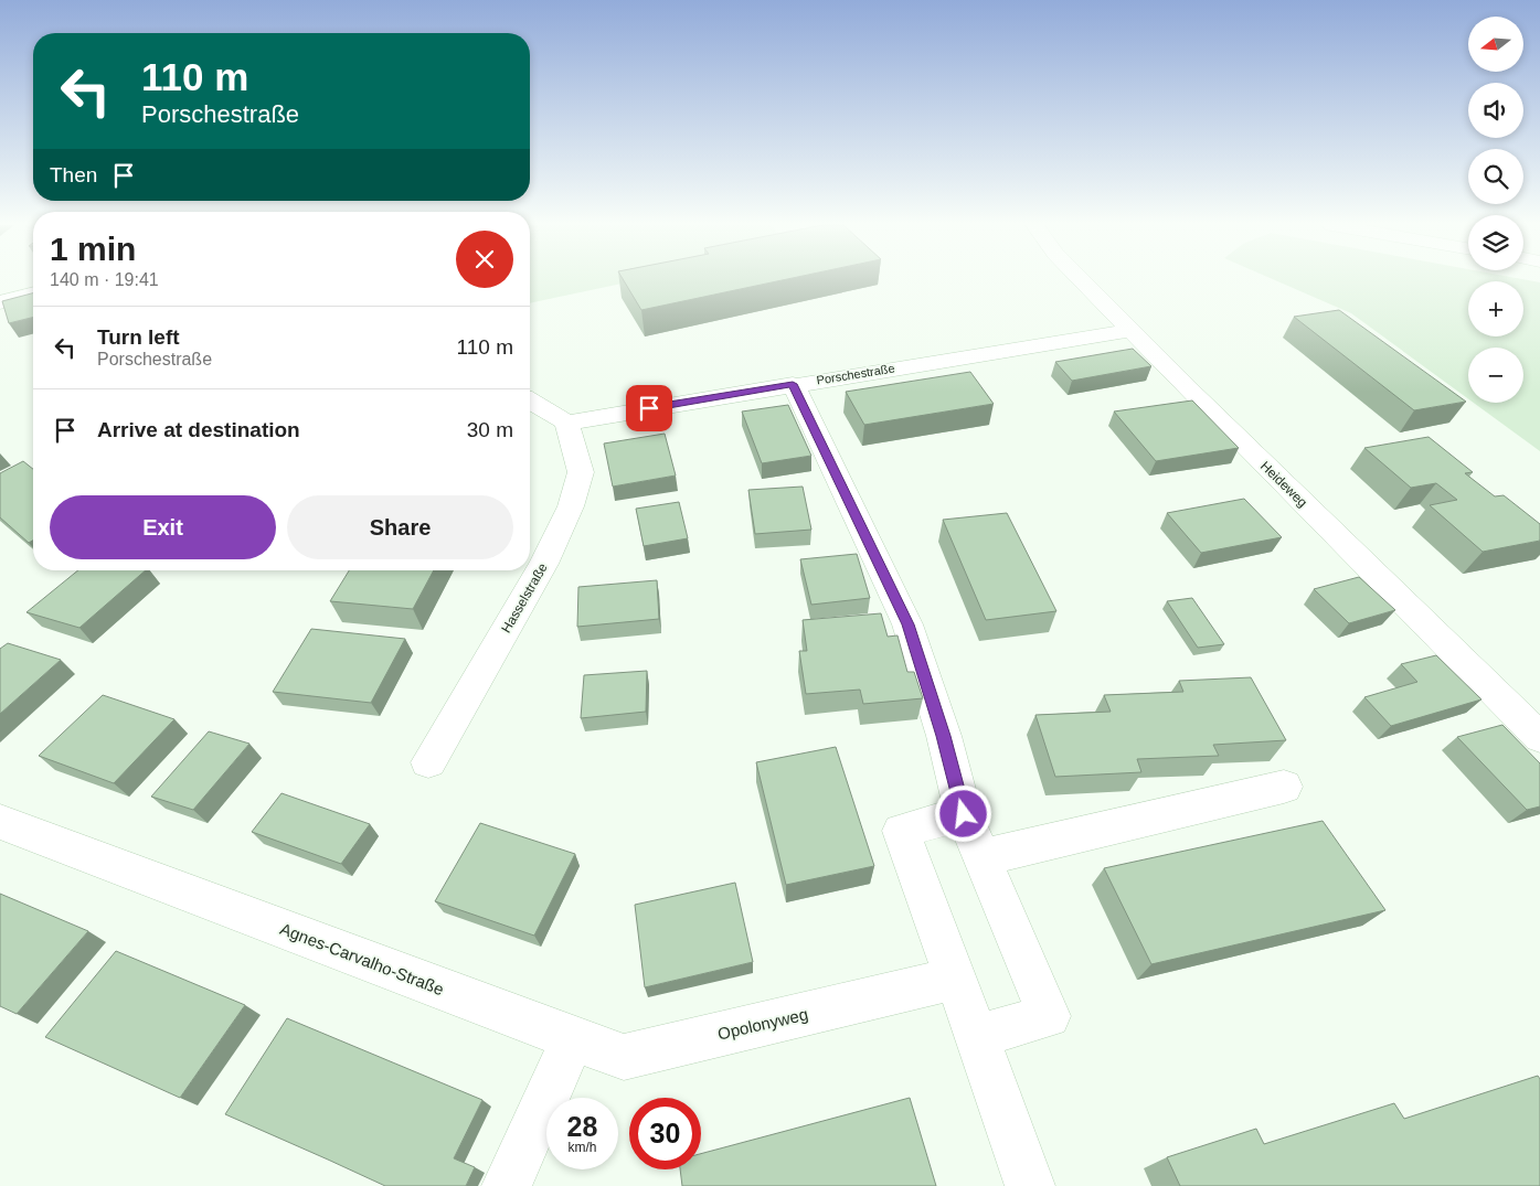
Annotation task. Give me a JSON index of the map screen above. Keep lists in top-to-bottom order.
{
  "streets": {
    "street": [
      "Porschestraße",
      "Heideweg",
      "Hasselstraße",
      "Agnes-Carvalho-Straße",
      "Opolonyweg"
    ]
  },
  "crossings": [
    ["Porschestraße", "Heideweg"],
    ["Porschestraße", "Hasselstraße"],
    ["Agnes-Carvalho-Straße", "Opolonyweg"]
  ],
  "north": "left",
  "page": {
    "map_buttons": ["+", "−"],
    "turn": ["110 m", "Porschestraße"],
    "then": "Then",
    "heading": ["1 min", "140 m · 19:41"],
    "list": [
      {
        "name": "Turn left",
        "note": "Porschestraße",
        "value": "110 m"
      },
      {
        "name": "Arrive at destination",
        "value": "30 m"
      }
    ],
    "buttons": ["Exit", "Share"],
    "speed": "28 km/h",
    "limit": "30"
  }
}
